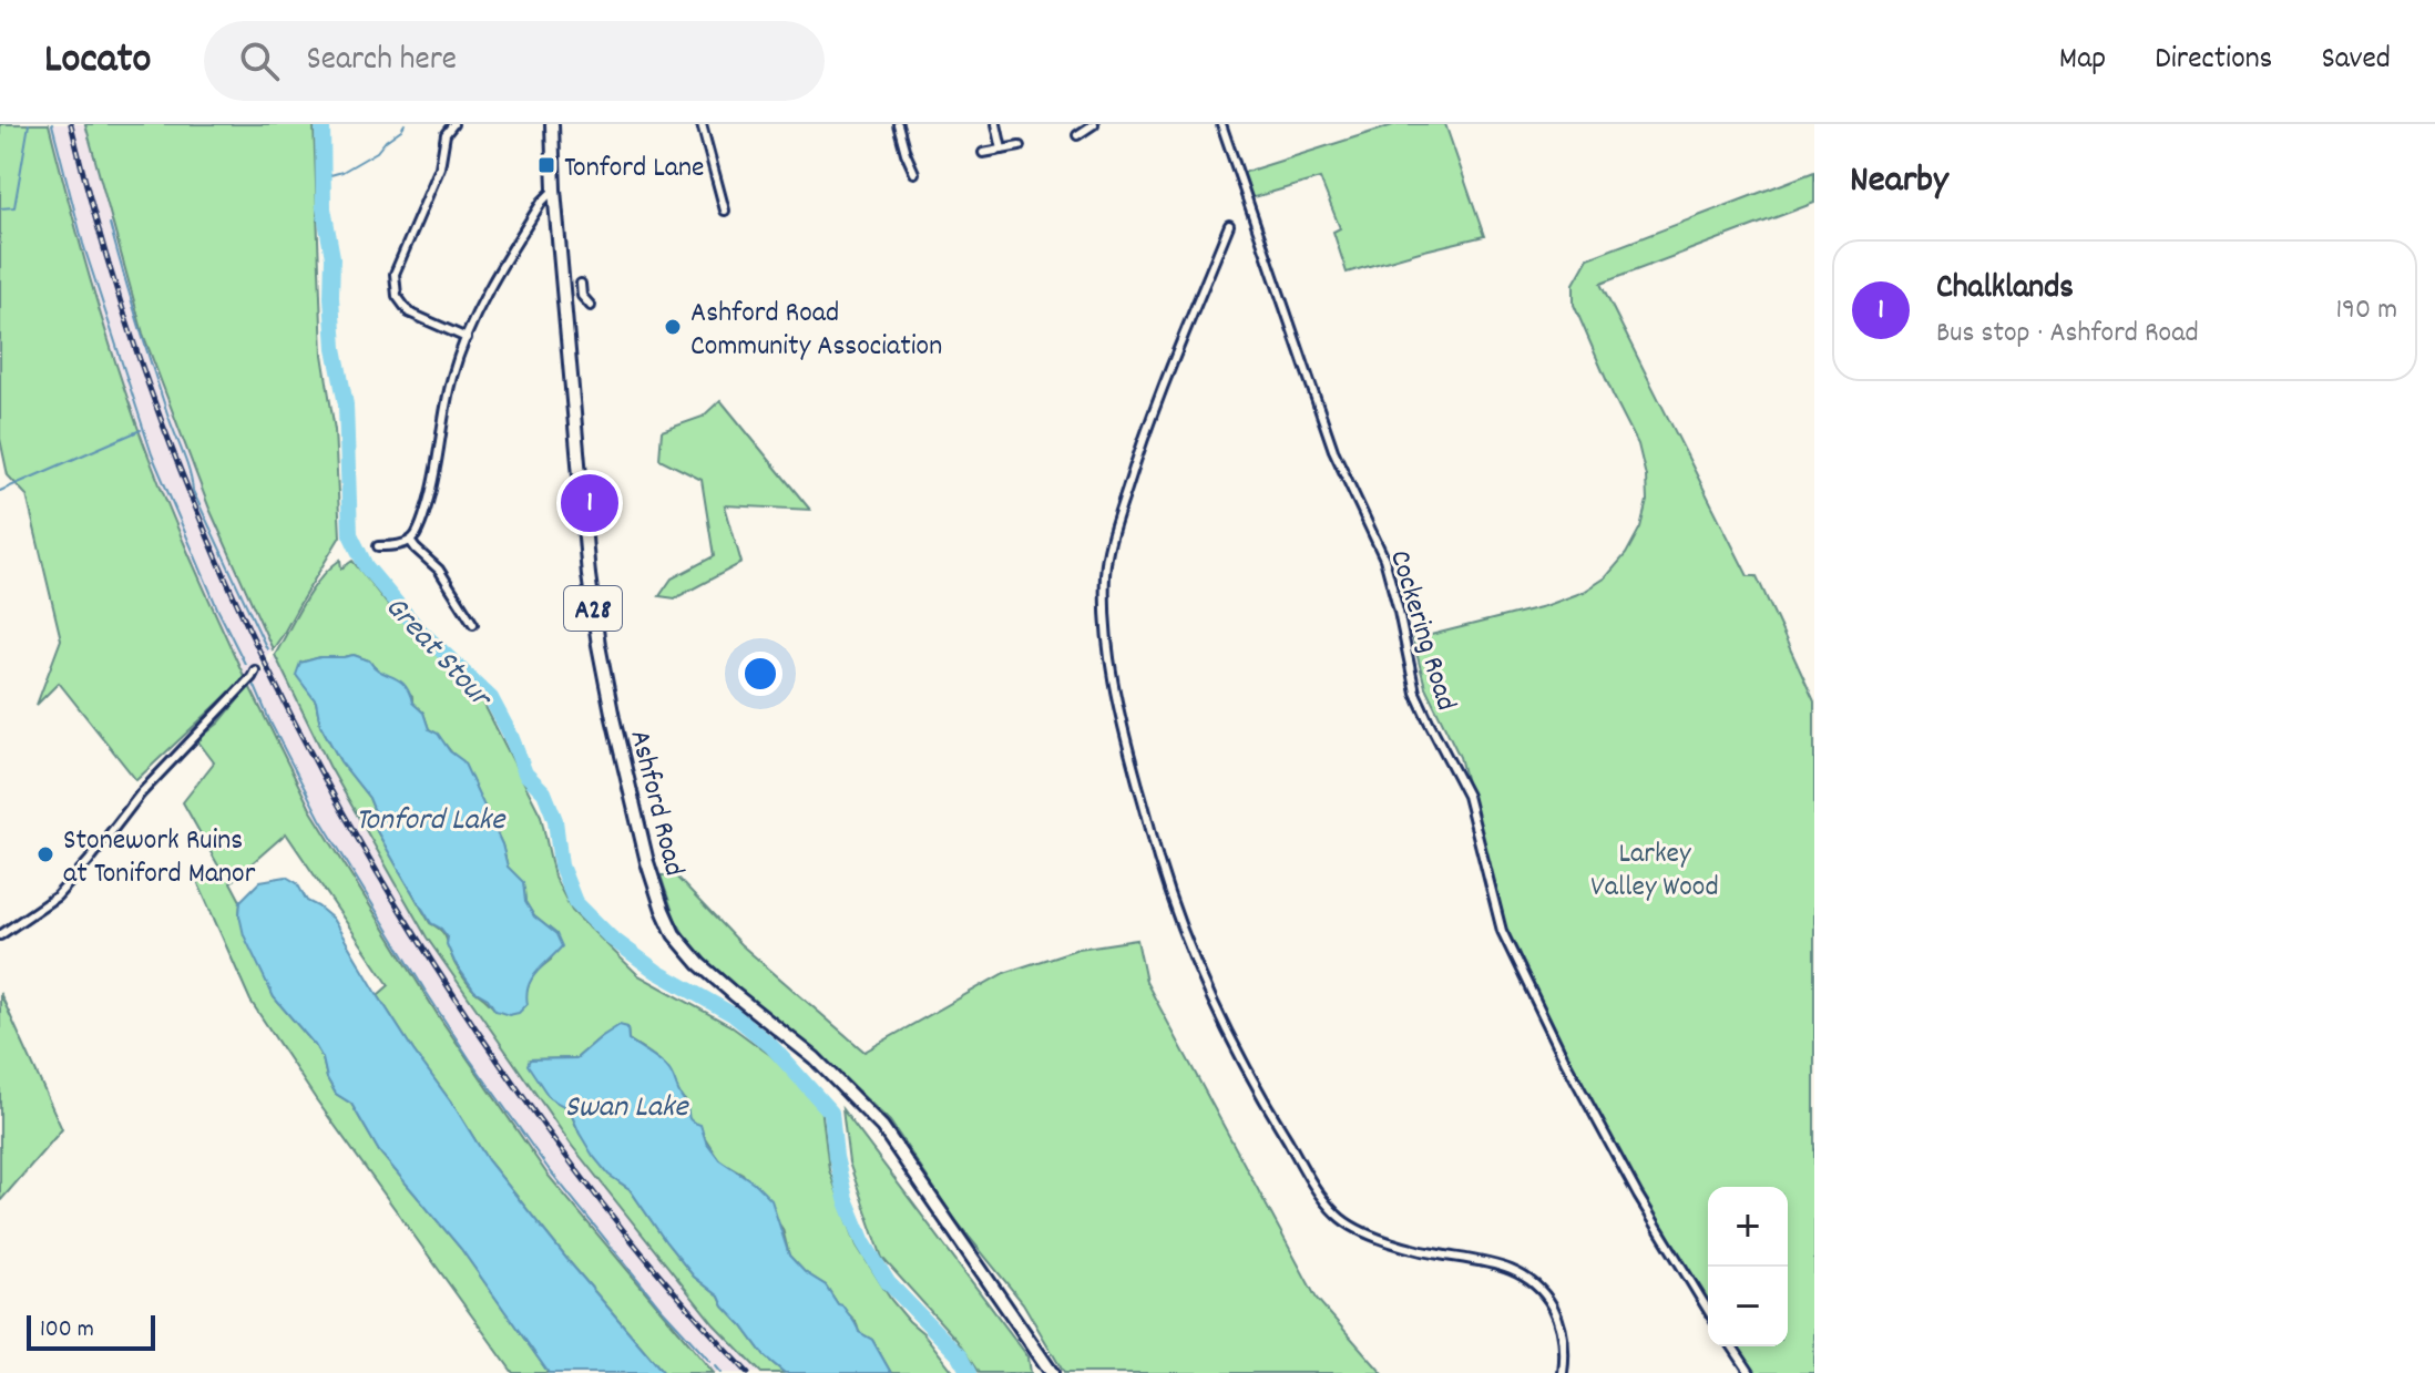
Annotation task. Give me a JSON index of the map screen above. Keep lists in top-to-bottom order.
{
  "streets": {
    "highway": ["A28", "Ashford Road"],
    "street": ["Cockering Road"]
  },
  "water": ["Great Stour", "Tonford Lake", "Swan Lake"],
  "parks": ["Larkey Valley Wood"],
  "places": {
    "transit": ["Tonford Lane"],
    "other": ["Ashford Road Community Association", "Stonework Ruins at Toniford Manor"]
  },
  "scale_bar": "100 m",
  "page": {
    "header": "Locato",
    "search": "Search here",
    "nav": ["Map", "Directions", "Saved"],
    "heading": "Nearby",
    "list": [
      {
        "mark": "1",
        "name": "Chalklands",
        "note": "Bus stop · Ashford Road",
        "value": "190 m"
      }
    ],
    "pins": "1",
    "map_buttons": ["+", "−"],
    "scale": "100 m"
  }
}
